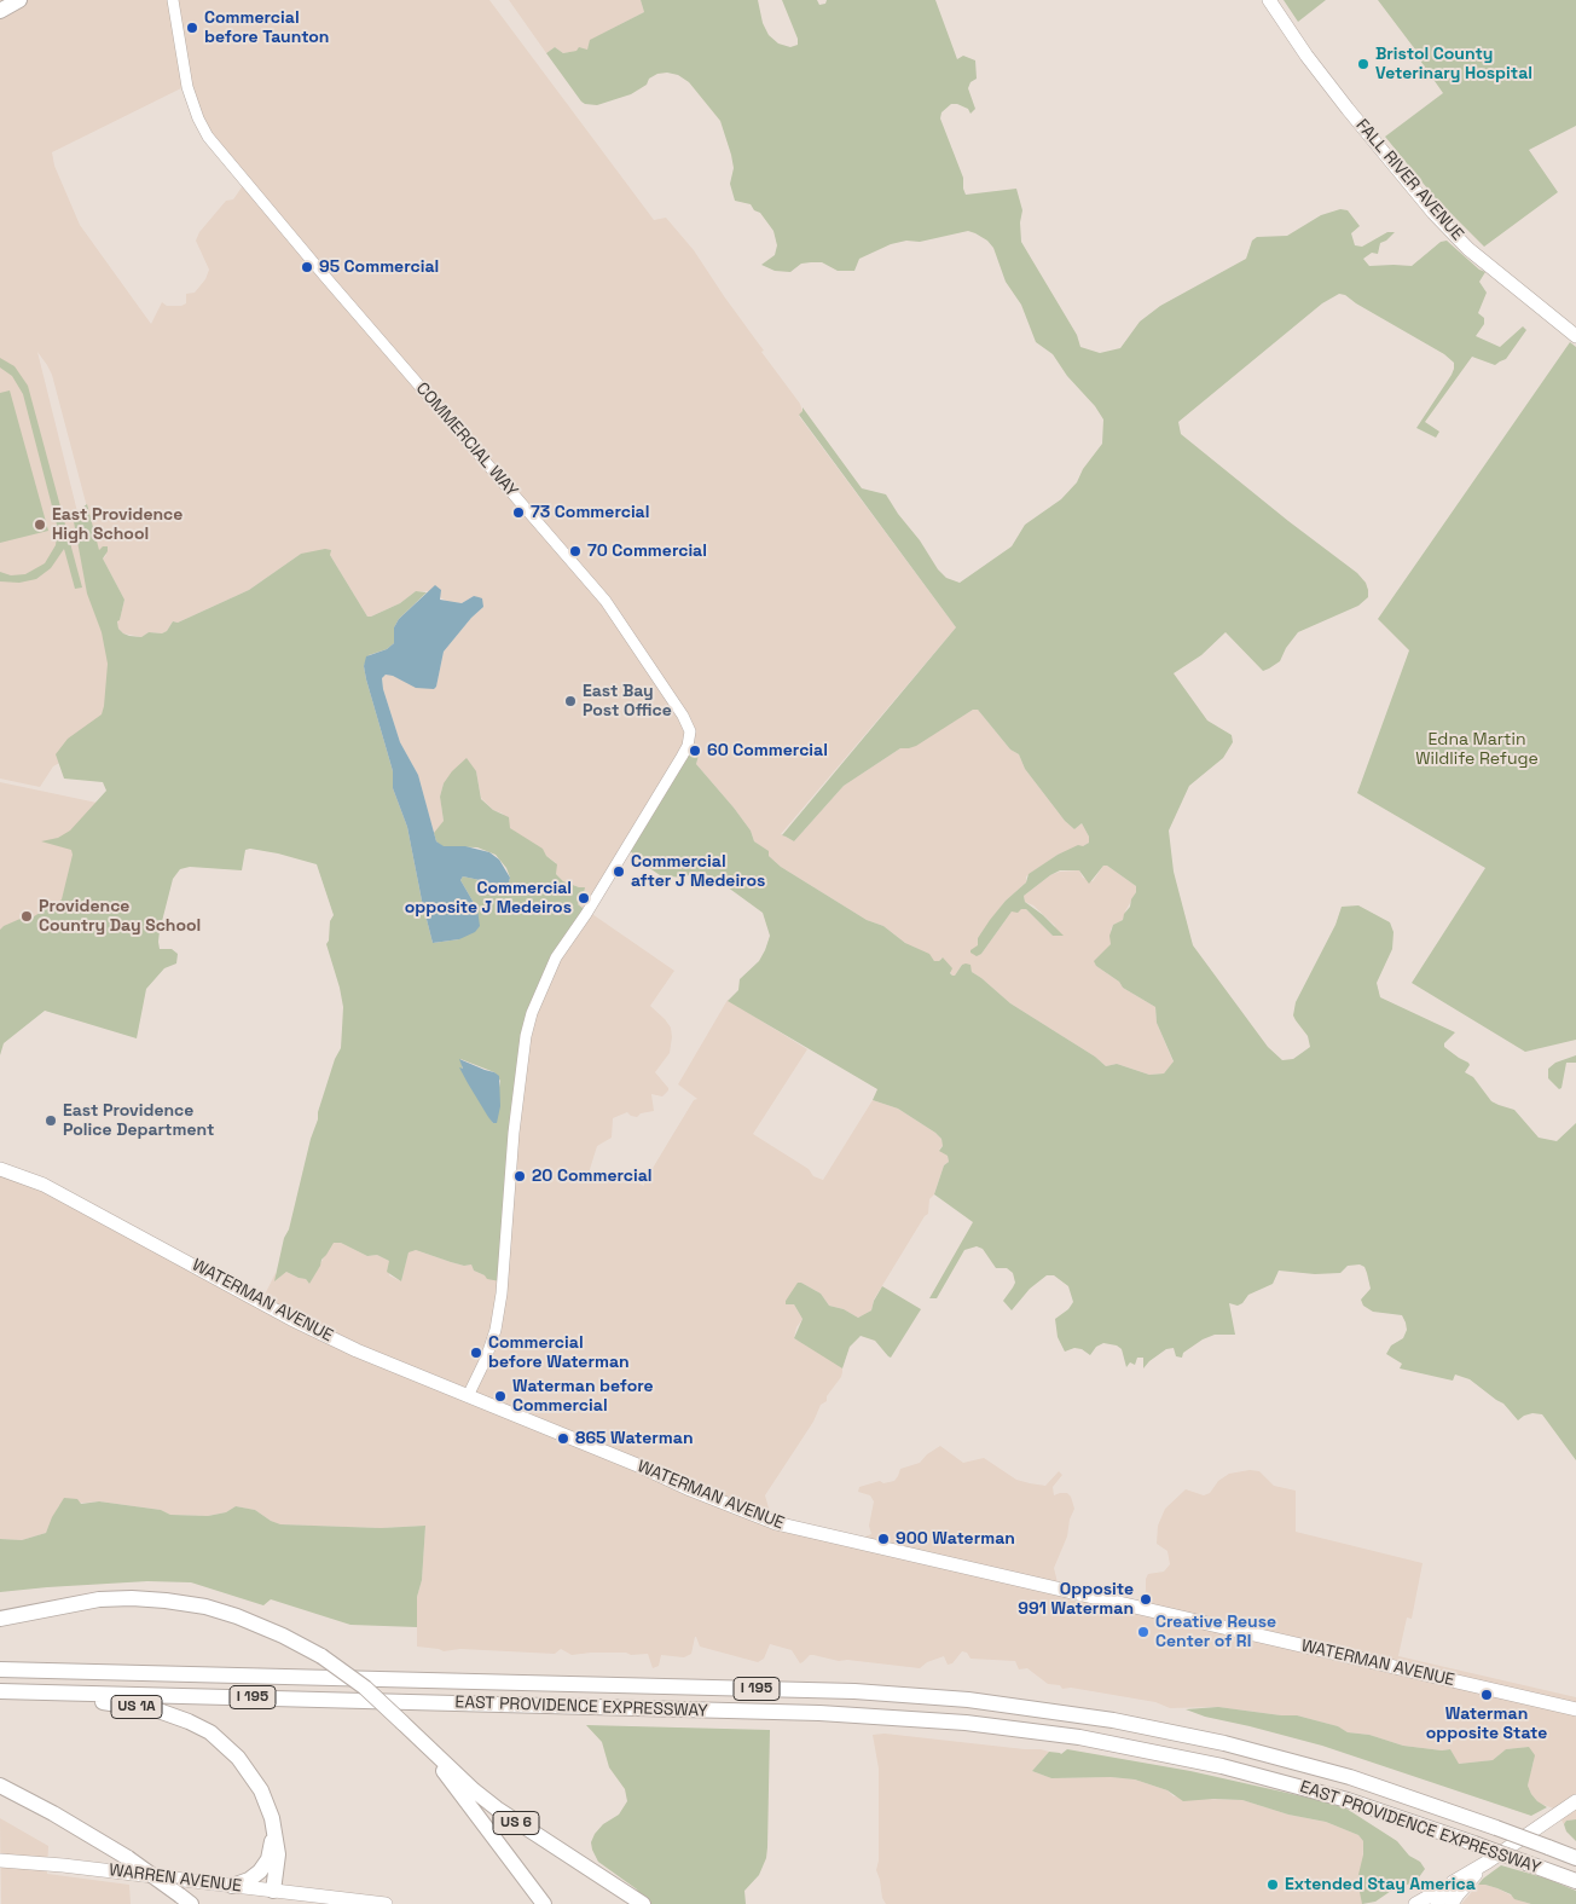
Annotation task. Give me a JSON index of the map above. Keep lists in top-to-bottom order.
{
  "streets": {
    "highway": [
      "I 195",
      "US 1A",
      "EAST PROVIDENCE EXPRESSWAY",
      "US 6"
    ],
    "main road": ["FALL RIVER AVENUE", "WATERMAN AVENUE", "WARREN AVENUE"],
    "street": ["COMMERCIAL WAY"]
  },
  "crossings": [
    ["COMMERCIAL WAY", "WATERMAN AVENUE"],
    ["US 1A", "EAST PROVIDENCE EXPRESSWAY"],
    ["US 1A", "WARREN AVENUE"]
  ],
  "parks": ["Edna Martin Wildlife Refuge"],
  "places": [
    "Commercial before Taunton",
    "Bristol County Veterinary Hospital",
    "95 Commercial",
    "73 Commercial",
    "East Providence High School",
    "70 Commercial",
    "East Bay Post Office",
    "60 Commercial",
    "Commercial after J Medeiros",
    "Commercial opposite J Medeiros",
    "Providence Country Day School",
    "East Providence Police Department",
    "20 Commercial",
    "Commercial before Waterman",
    "Waterman before Commercial",
    "865 Waterman",
    "900 Waterman",
    "Opposite 991 Waterman",
    "Creative Reuse Center of RI",
    "Waterman opposite State",
    "Extended Stay America"
  ]
}
